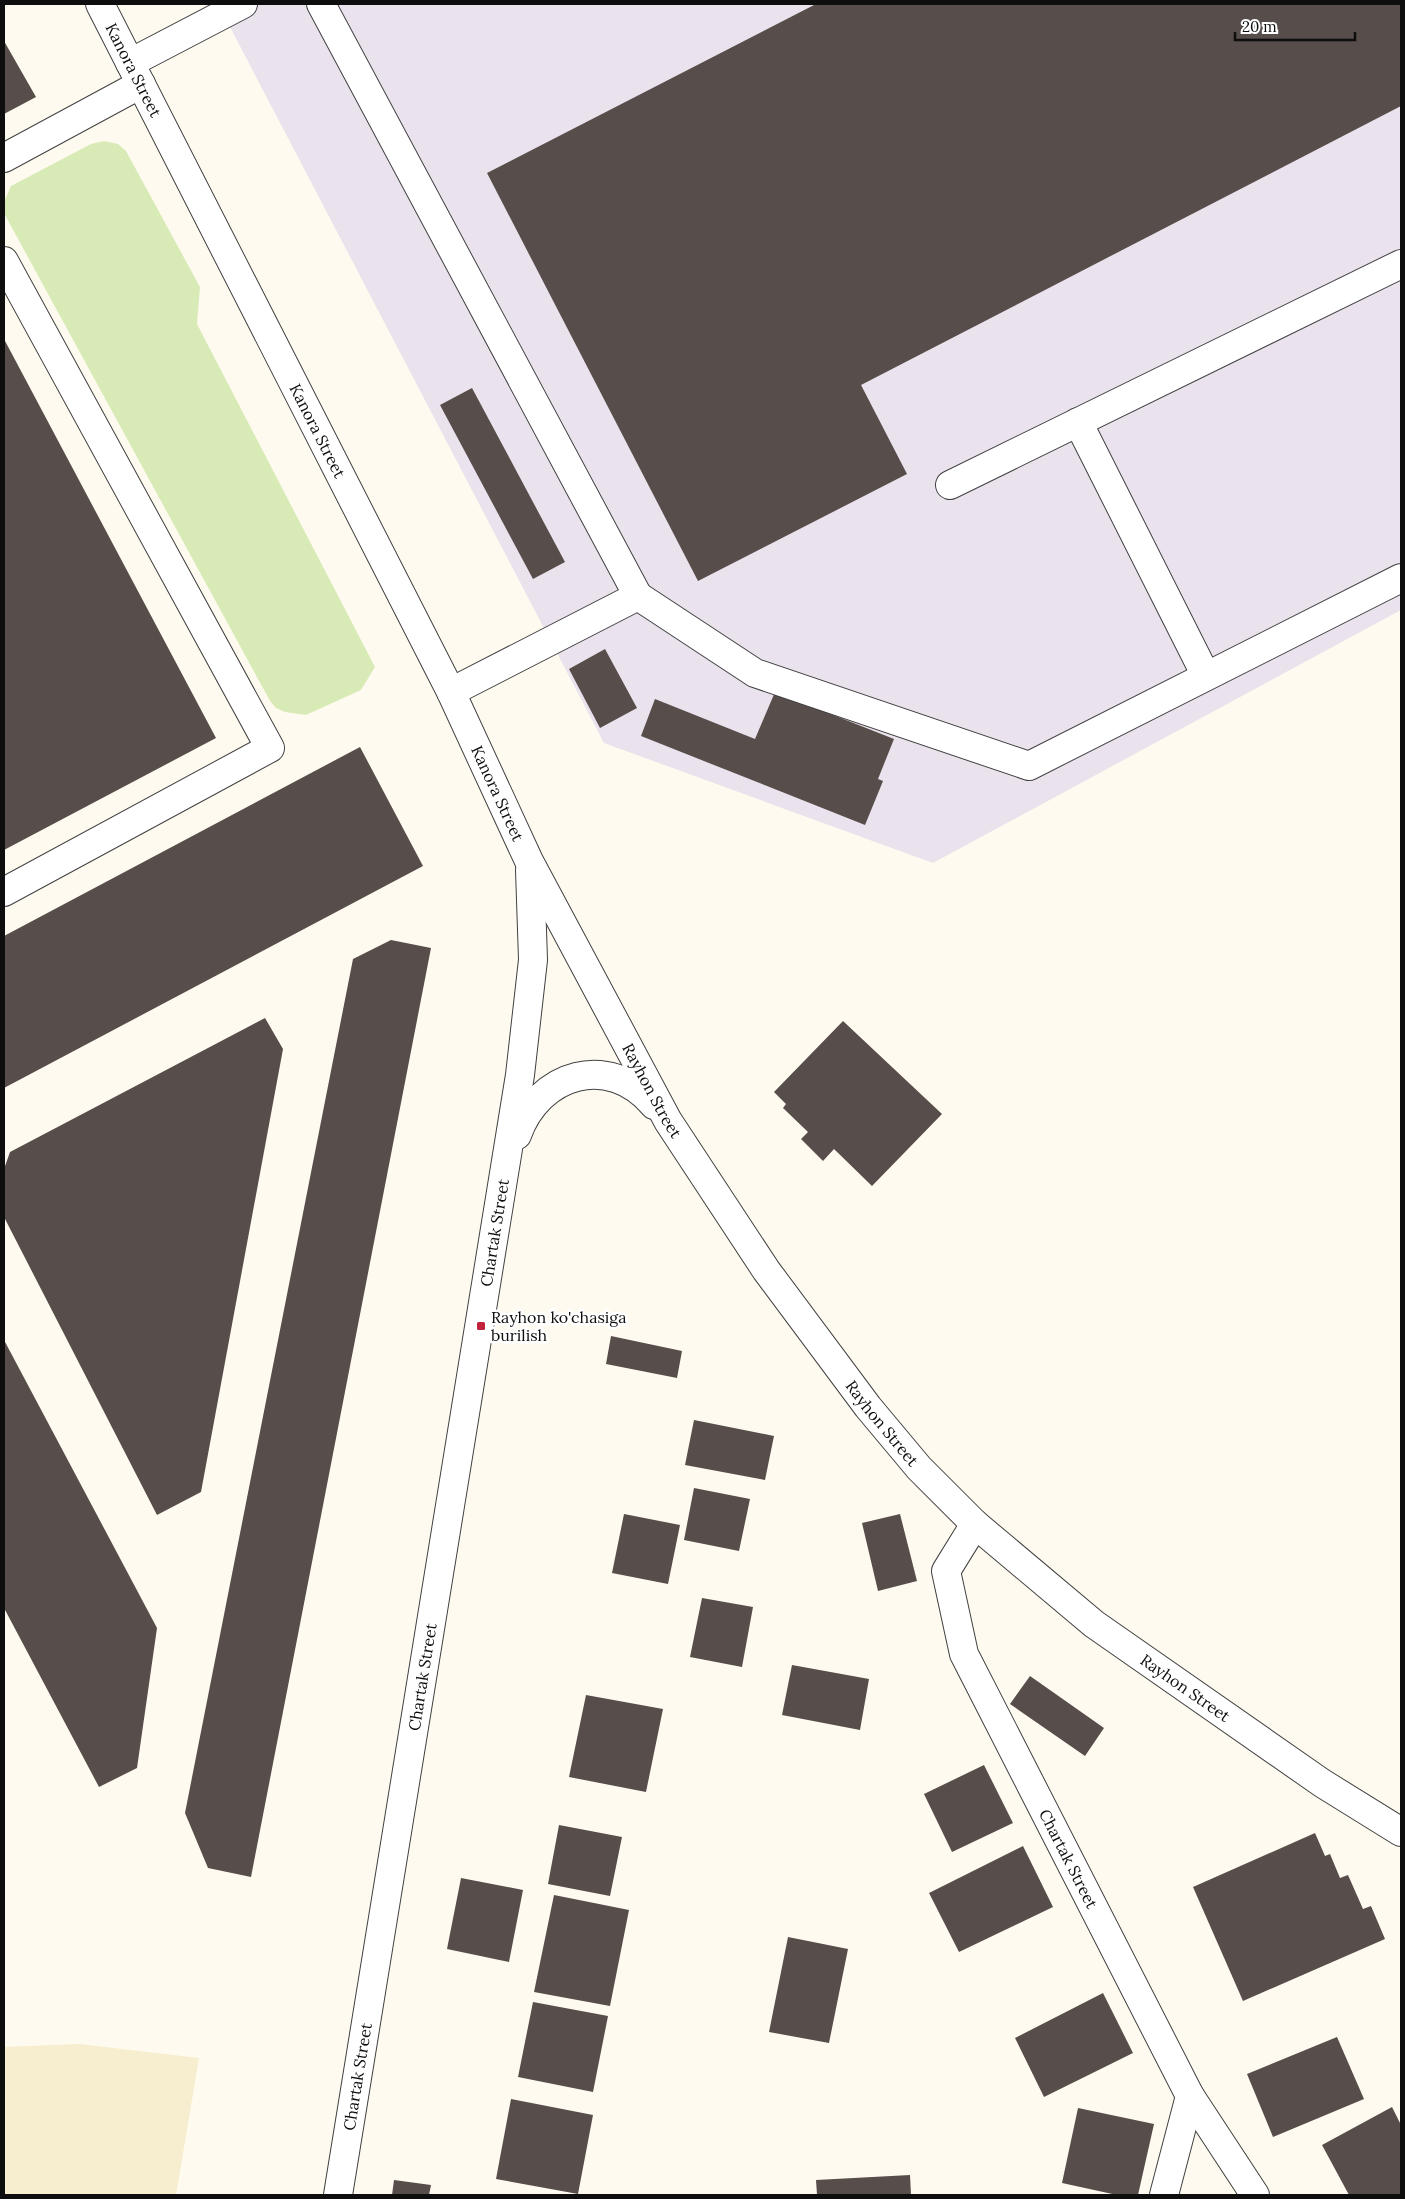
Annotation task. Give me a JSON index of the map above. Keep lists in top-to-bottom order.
{
  "streets": {
    "street": ["Kanora Street", "Rayhon Street", "Chartak Street"]
  },
  "crossings": [
    ["Kanora Street", "Rayhon Street"],
    ["Kanora Street", "Chartak Street"],
    ["Rayhon Street", "Chartak Street"]
  ],
  "places": {
    "transit": ["Rayhon ko'chasiga burilish"]
  },
  "scale_bar": "20 m"
}
